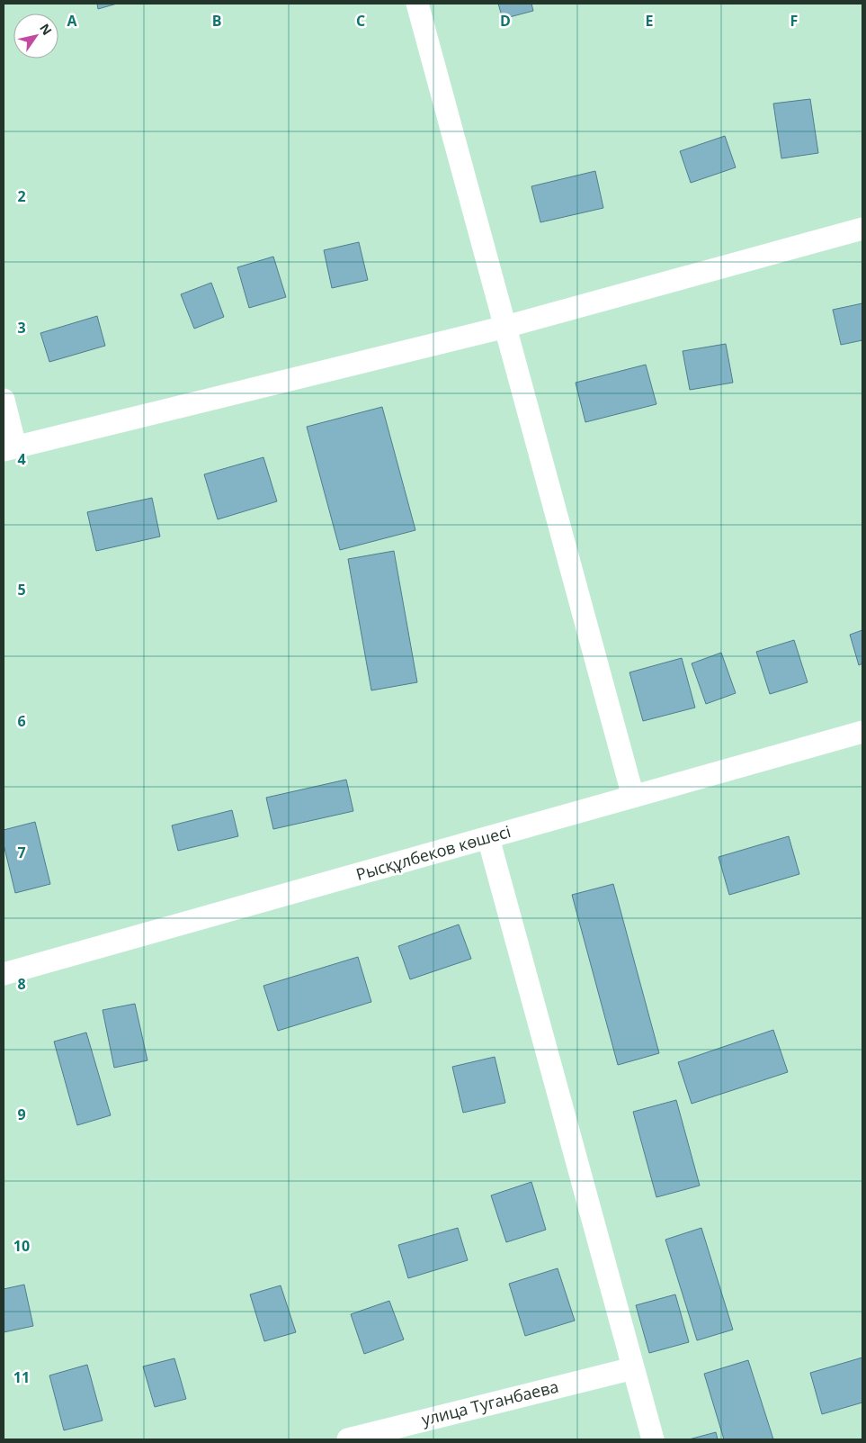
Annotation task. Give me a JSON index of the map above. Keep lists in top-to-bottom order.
{
  "streets": {
    "street": ["Рысқұлбеков көшесі", "улица Туганбаева"]
  },
  "north": "top right",
  "grid": {
    "columns": [
      "A",
      "B",
      "C",
      "D",
      "E",
      "F"
    ],
    "rows": [
      "2",
      "3",
      "4",
      "5",
      "6",
      "7",
      "8",
      "9",
      "10",
      "11"
    ]
  }
}
